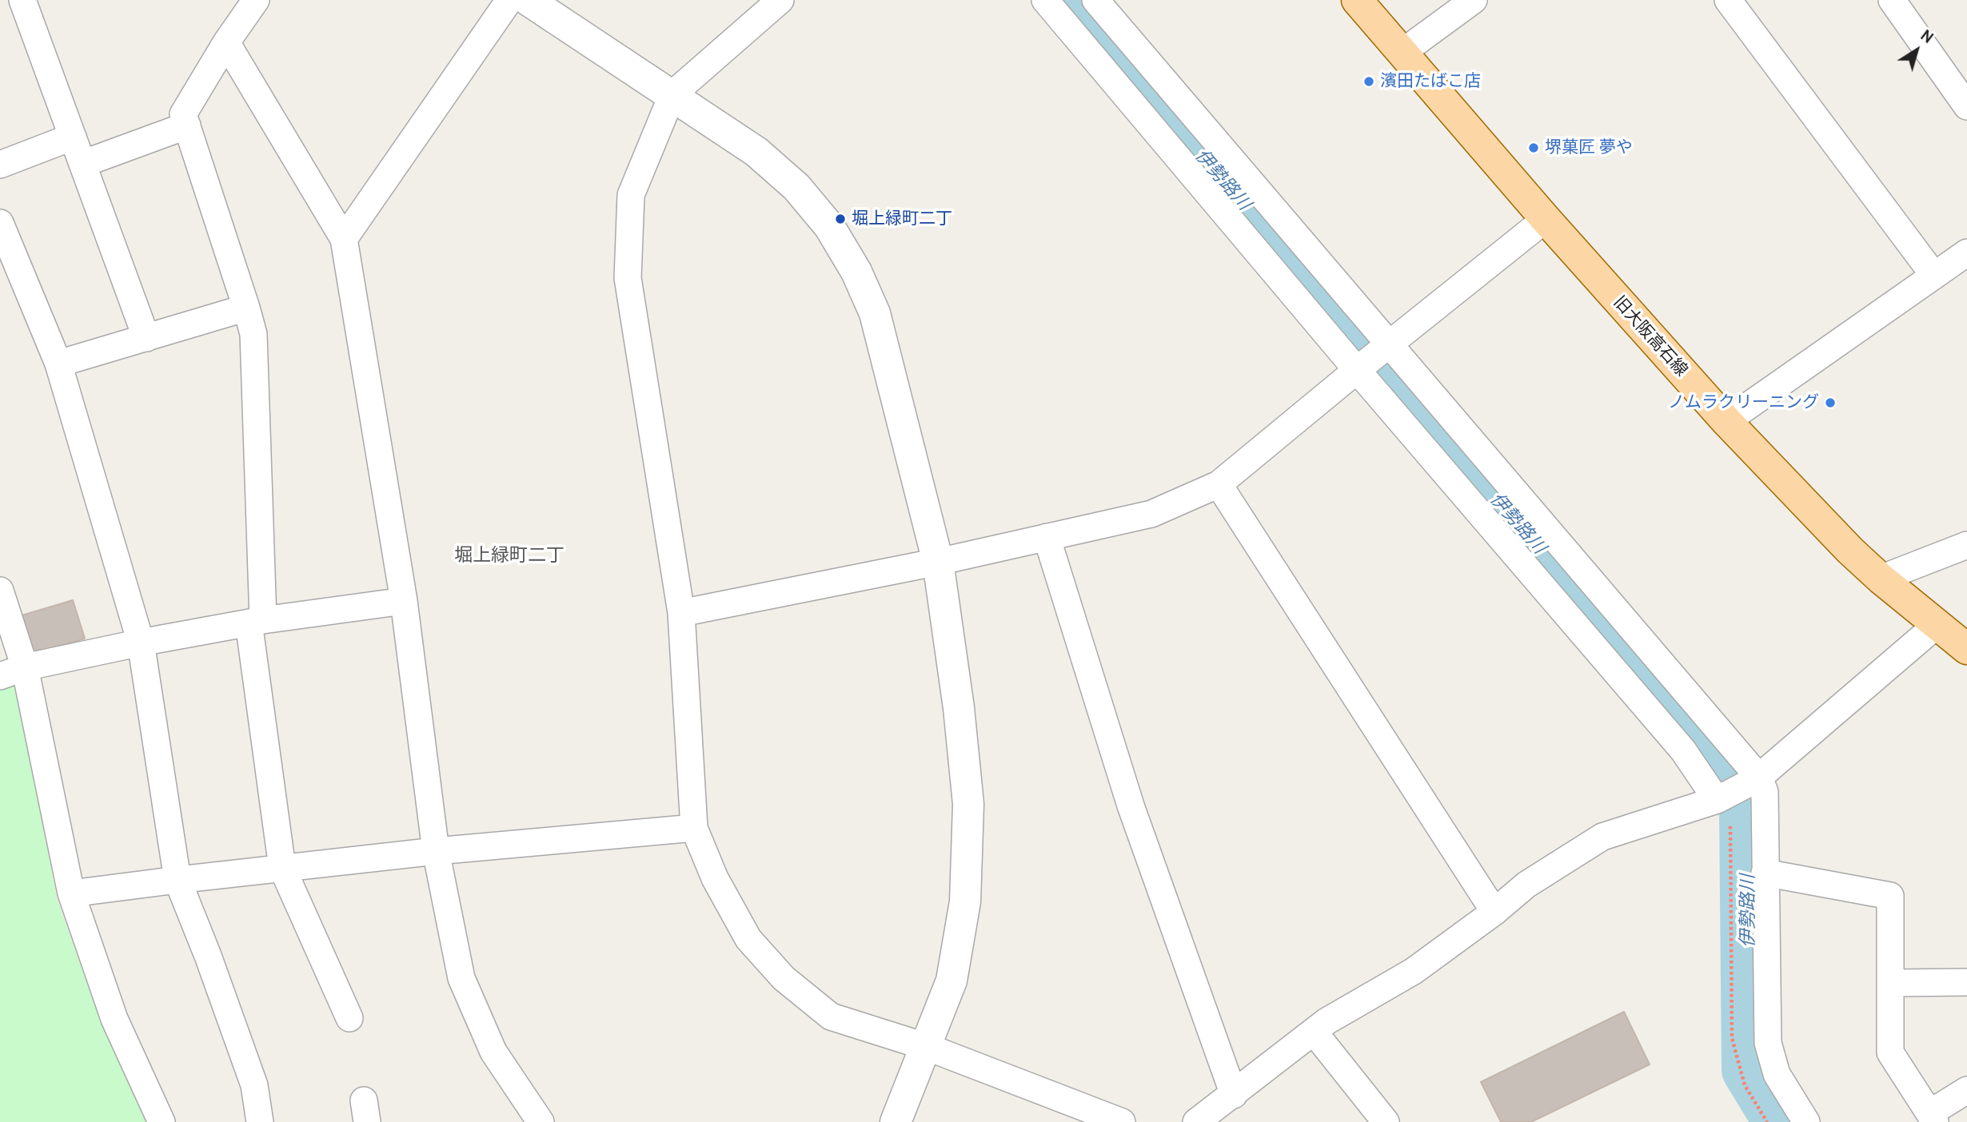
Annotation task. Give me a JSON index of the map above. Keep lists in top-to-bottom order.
{
  "streets": {
    "main road": ["旧大阪高石線"]
  },
  "districts": ["堀上緑町二丁"],
  "water": ["伊勢路川"],
  "places": [
    "濱田たばこ店",
    "堺菓匠 夢や",
    "堀上緑町二丁",
    "ノムラクリーニング"
  ],
  "north": "top right"
}
